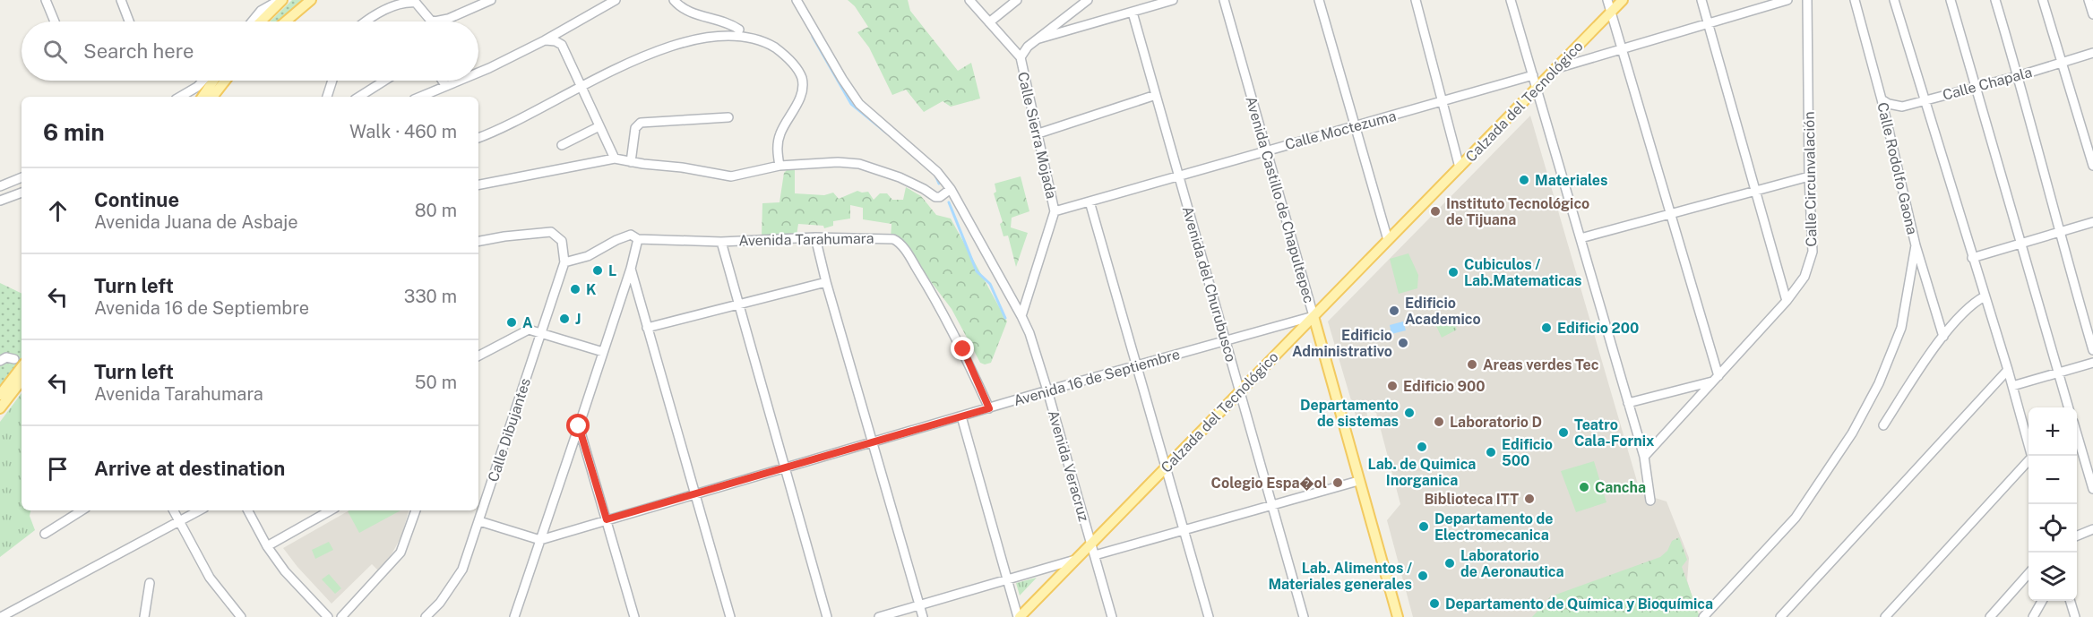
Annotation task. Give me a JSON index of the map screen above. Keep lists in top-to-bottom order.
{
  "streets": {
    "main road": ["Calzada del Tecnológico", "Avenida Castillo de Chapultepec"],
    "street": [
      "Calle Chapala",
      "Calle Moctezuma",
      "Calle Sierra Mojada",
      "Calle Rodolfo Gaona",
      "Calle Circunvalación",
      "Avenida Tarahumara",
      "Avenida del Churubusco",
      "Avenida 16 de Septiembre",
      "Calle Dibujantes",
      "Avenida Veracruz"
    ]
  },
  "crossings": [
    ["Calle Chapala", "Calle Rodolfo Gaona"],
    ["Calzada del Tecnológico", "Avenida Castillo de Chapultepec"],
    ["Calzada del Tecnológico", "Avenida del Churubusco"],
    ["Calzada del Tecnológico", "Avenida 16 de Septiembre"],
    ["Calzada del Tecnológico", "Avenida Veracruz"],
    ["Calle Moctezuma", "Calle Sierra Mojada"],
    ["Calle Moctezuma", "Avenida Castillo de Chapultepec"],
    ["Calle Moctezuma", "Avenida del Churubusco"],
    ["Calle Sierra Mojada", "Avenida Veracruz"],
    ["Avenida Castillo de Chapultepec", "Avenida 16 de Septiembre"],
    ["Avenida Tarahumara", "Avenida 16 de Septiembre"],
    ["Avenida Tarahumara", "Calle Dibujantes"],
    ["Avenida del Churubusco", "Avenida 16 de Septiembre"],
    ["Avenida 16 de Septiembre", "Avenida Veracruz"]
  ],
  "places": [
    "Materiales",
    "Instituto Tecnológico de Tijuana",
    "L",
    "Cubiculos / Lab.Matematicas",
    "K",
    "Edificio Academico",
    "J",
    "A",
    "Edificio 200",
    "Edificio Administrativo",
    "Areas verdes Tec",
    "Edificio 900",
    "Departamento de sistemas",
    "Laboratorio D",
    "Teatro Cala-Fornix",
    "Lab. de Quimica Inorganica",
    "Edificio 500",
    "Colegio Espa�ol",
    "Cancha",
    "Biblioteca ITT",
    "Departamento de Electromecanica",
    "Laboratorio de Aeronautica",
    "Lab. Alimentos / Materiales generales",
    "Departamento de Química y Bioquímica"
  ],
  "page": {
    "search": "Search here",
    "heading": ["6 min", "Walk · 460 m"],
    "list": [
      ["Continue", "Avenida Juana de Asbaje", "80 m"],
      ["Turn left", "Avenida 16 de Septiembre", "330 m"],
      ["Turn left", "Avenida Tarahumara", "50 m"],
      "Arrive at destination"
    ],
    "map_buttons": ["+", "−"]
  }
}
